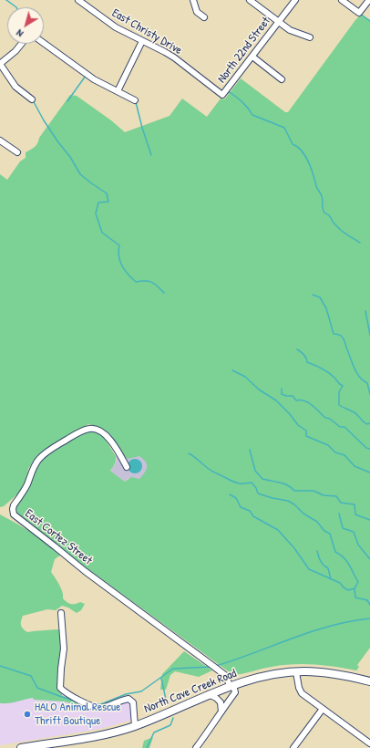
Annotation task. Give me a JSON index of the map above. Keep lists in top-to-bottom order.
{
  "streets": {
    "main road": ["North Cave Creek Road"],
    "street": ["East Christy Drive", "North 22nd Street", "East Cortez Street"]
  },
  "crossings": [
    ["East Christy Drive", "North 22nd Street"],
    ["East Cortez Street", "North Cave Creek Road"]
  ],
  "places": ["HALO Animal Rescue Thrift Boutique"],
  "north": "bottom left"
}
